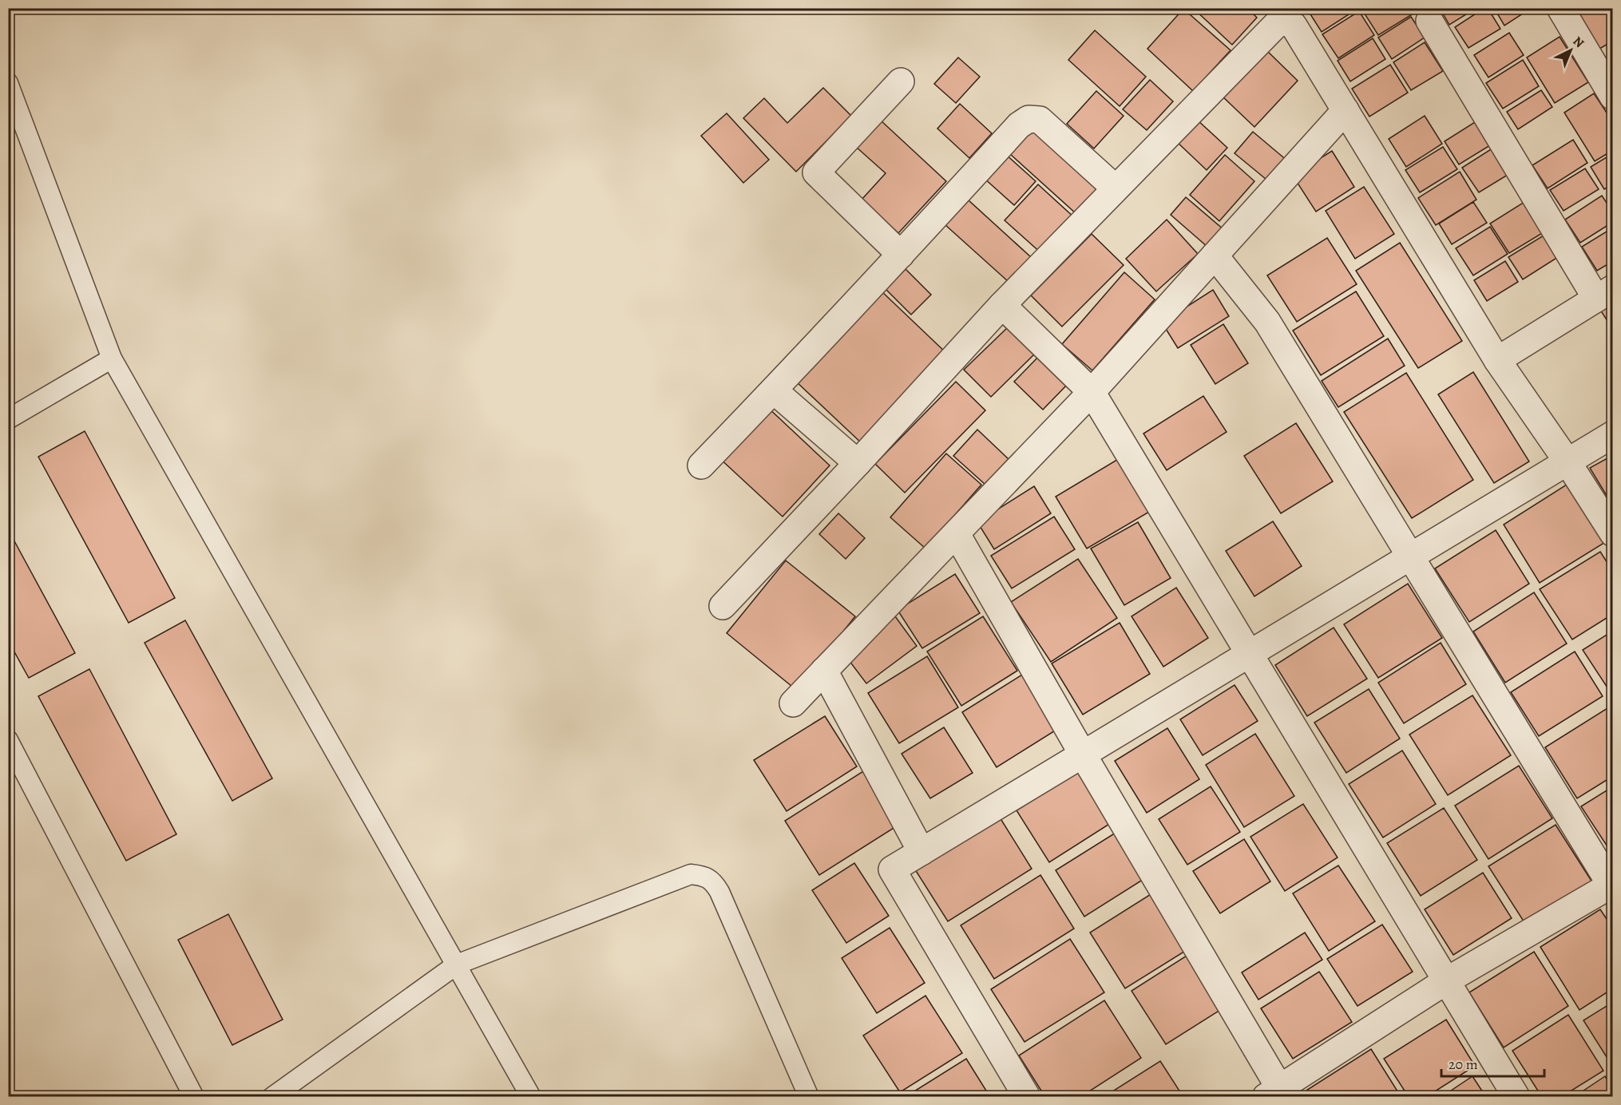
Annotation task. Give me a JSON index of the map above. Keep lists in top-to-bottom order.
{
  "scale_bar": "20 m",
  "north": "top right"
}
